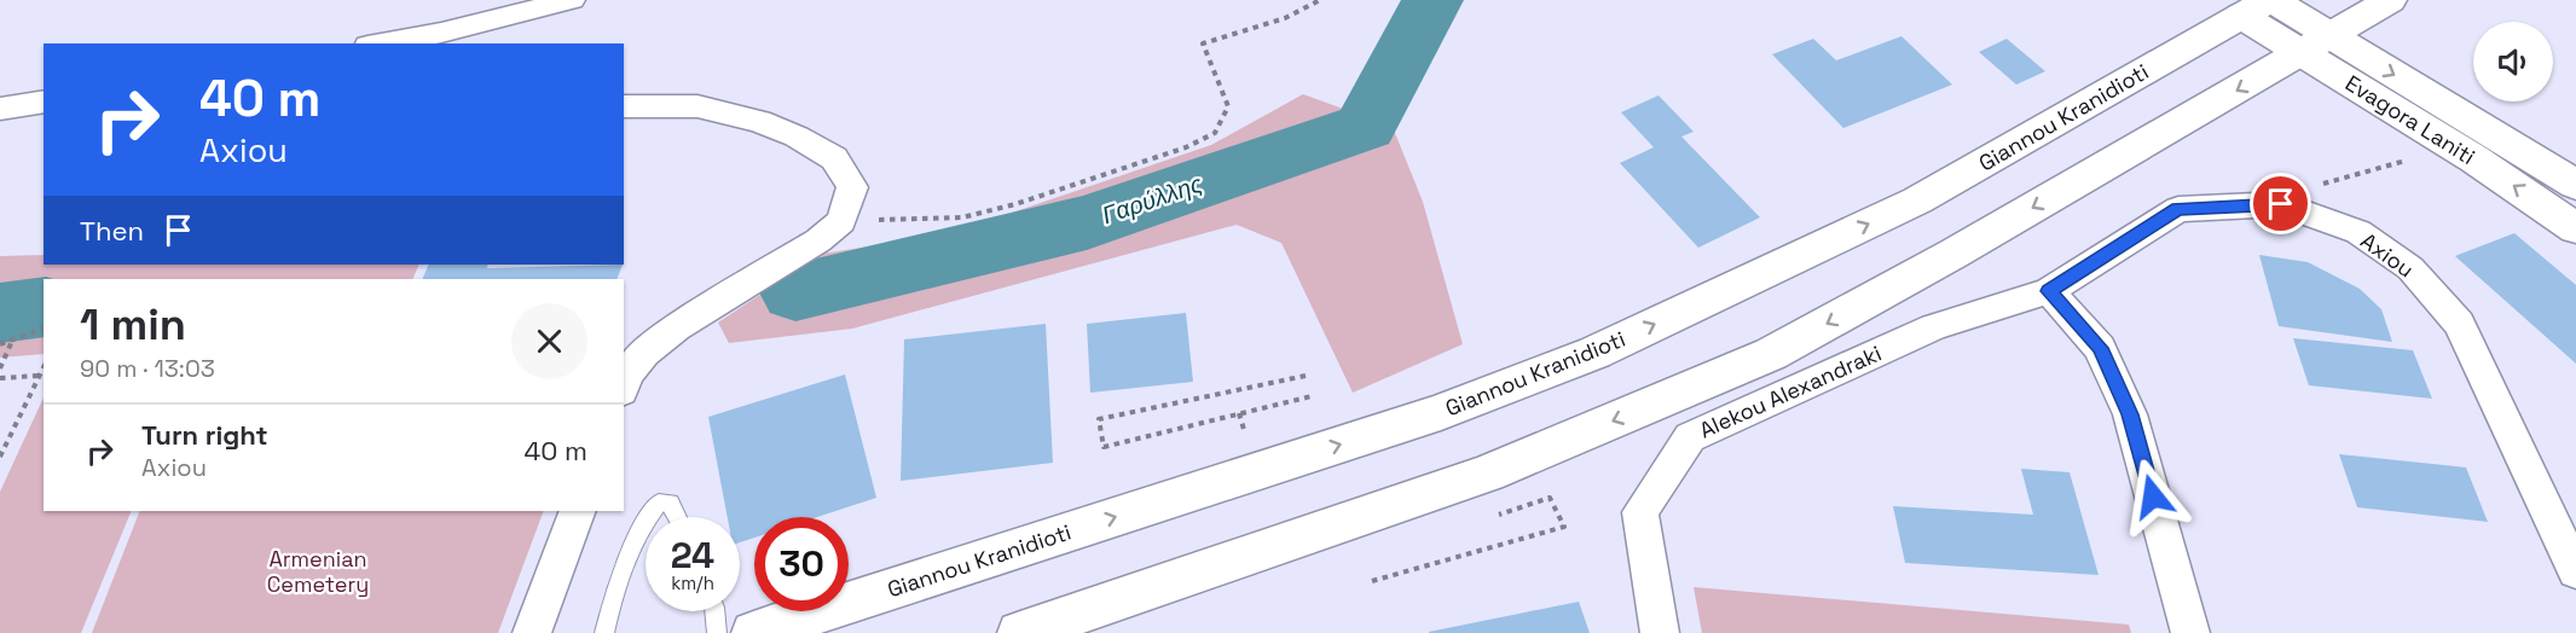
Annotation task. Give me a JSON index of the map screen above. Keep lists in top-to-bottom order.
{
  "streets": {
    "main road": ["Giannou Kranidioti", "Evagora Laniti"],
    "street": ["Axiou", "Alekou Alexandraki"]
  },
  "crossings": [
    ["Giannou Kranidioti", "Evagora Laniti"],
    ["Axiou", "Alekou Alexandraki"]
  ],
  "water": ["Γαρύλλης"],
  "parks": ["Armenian Cemetery"],
  "page": {
    "turn": ["40 m", "Axiou"],
    "then": "Then",
    "heading": ["1 min", "90 m · 13:03"],
    "list": [
      {
        "name": "Turn right",
        "note": "Axiou",
        "value": "40 m"
      }
    ],
    "speed": "24 km/h",
    "limit": "30"
  }
}
